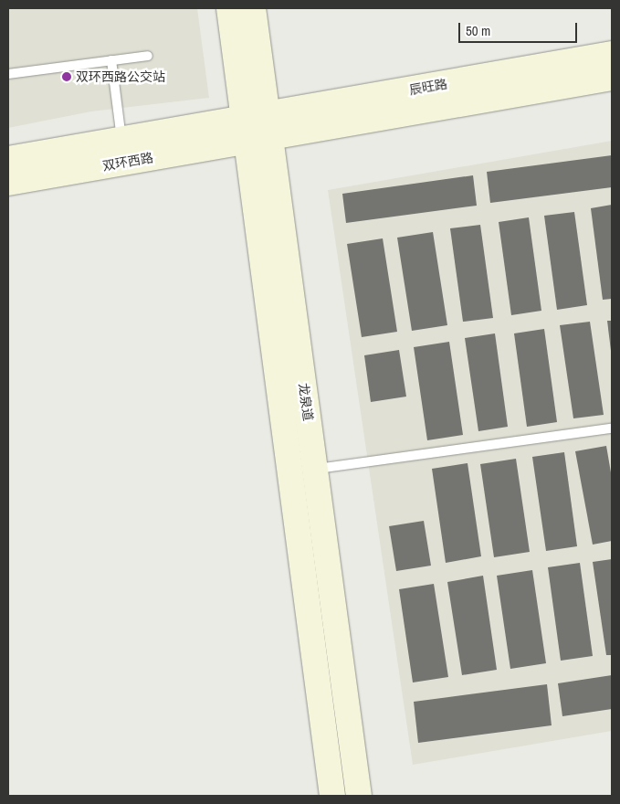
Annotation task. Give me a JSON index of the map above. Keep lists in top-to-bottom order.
{
  "streets": {
    "street": ["辰旺路", "双环西路", "龙泉道"]
  },
  "crossings": [
    ["辰旺路", "双环西路"],
    ["辰旺路", "龙泉道"],
    ["双环西路", "龙泉道"]
  ],
  "places": ["双环西路公交站"],
  "scale_bar": "50 m"
}
